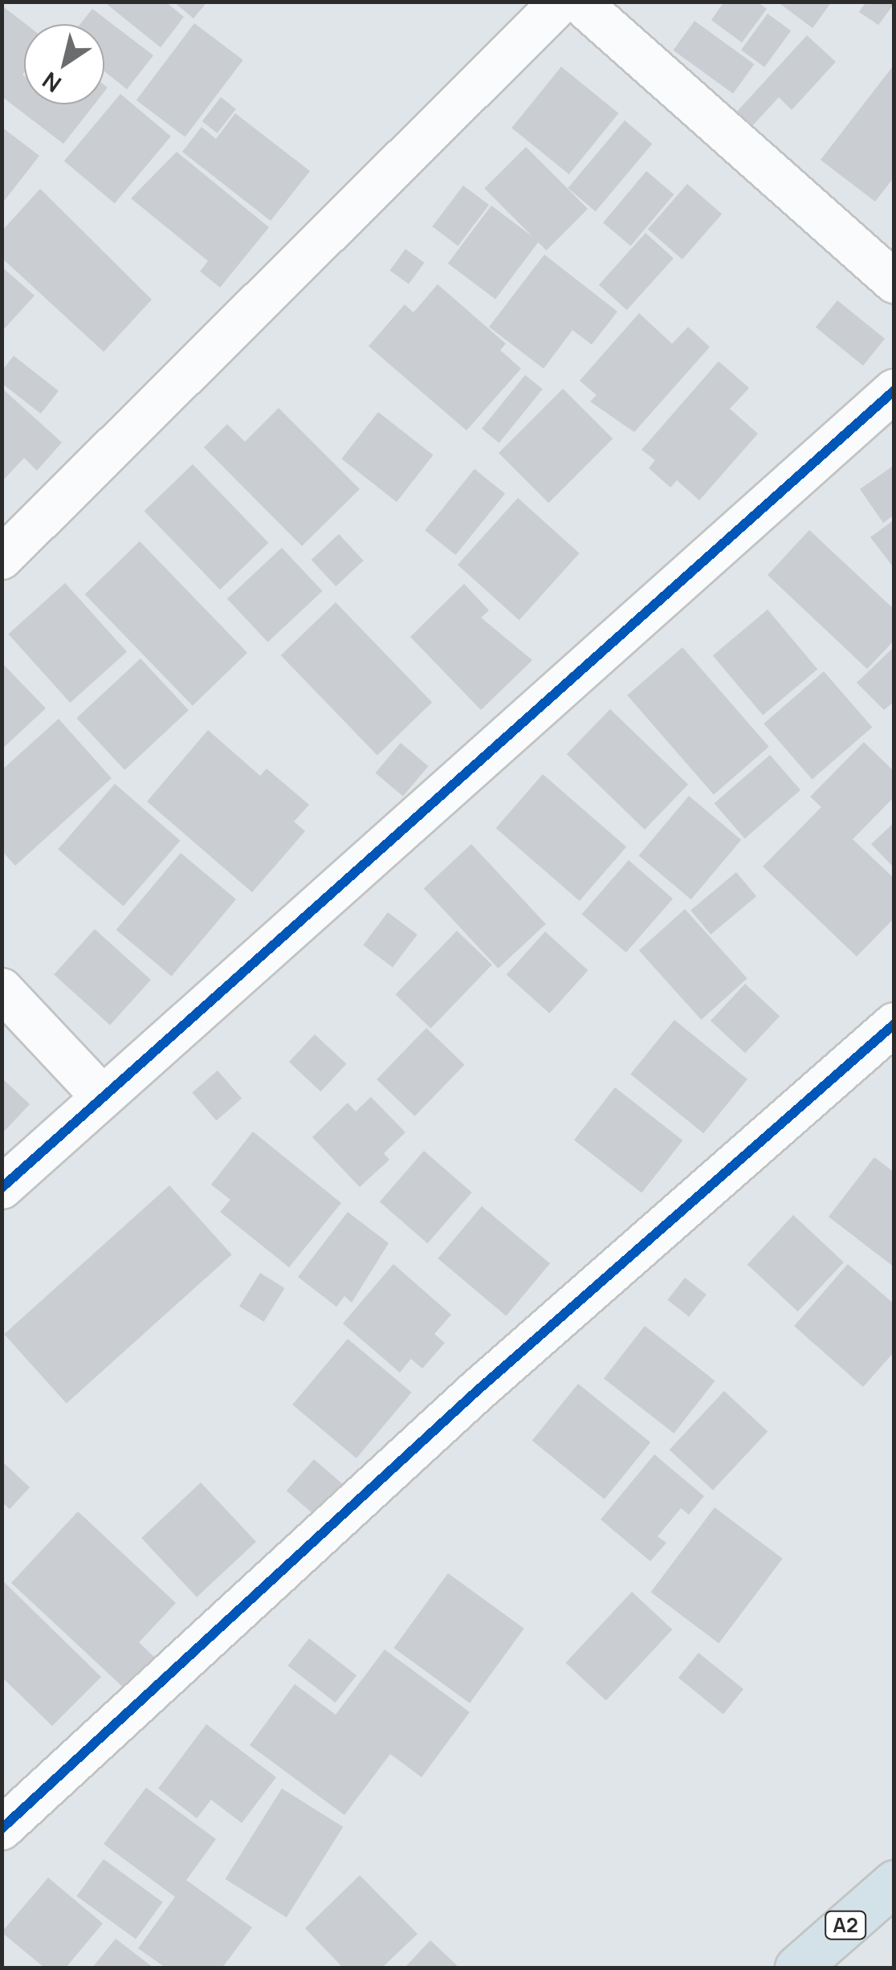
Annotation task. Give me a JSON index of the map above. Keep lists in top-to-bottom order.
{
  "streets": {
    "highway": ["A2"]
  },
  "north": "bottom left"
}
